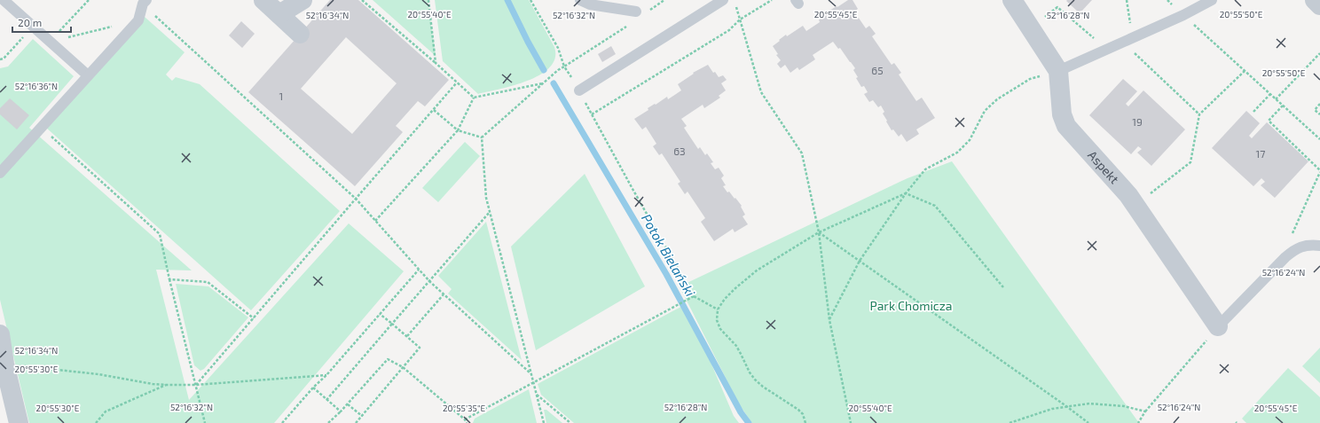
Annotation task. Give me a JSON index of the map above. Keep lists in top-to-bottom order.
{
  "streets": {
    "street": ["Aspekt"]
  },
  "water": ["Potok Bielański"],
  "parks": ["Park Chomicza"],
  "house_numbers": [
    "65",
    "1",
    "19",
    "63",
    "17"
  ],
  "scale_bar": "20 m",
  "coordinates": [
    "20°55'40\"E",
    "20°55'45\"E",
    "20°55'50\"E",
    "52°16'34\"N",
    "52°16'32\"N",
    "52°16'28\"N",
    "52°16'36\"N",
    "52°16'24\"N",
    "20°55'30\"E",
    "20°55'35\"E"
  ]
}
